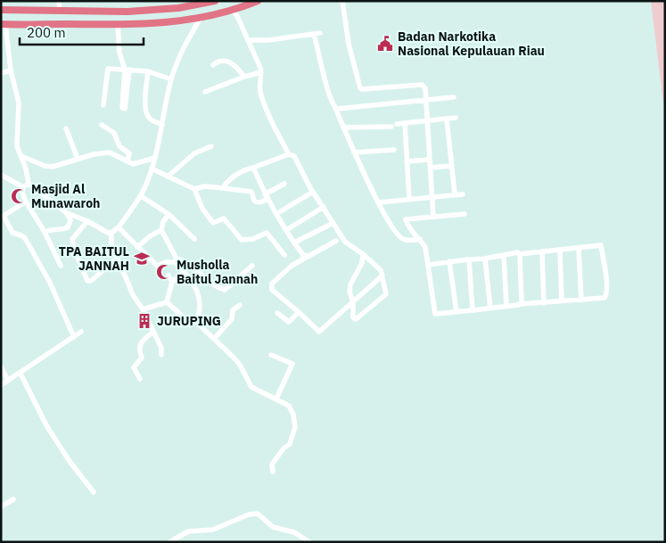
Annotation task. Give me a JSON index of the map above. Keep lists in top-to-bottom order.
{
  "places": {
    "public building": ["Badan Narkotika Nasional Kepulauan Riau"],
    "mosque": ["Masjid Al Munawaroh", "Musholla Baitul Jannah"],
    "school or university": ["TPA BAITUL JANNAH"],
    "building": ["JURUPING"]
  },
  "scale_bar": "200 m"
}
